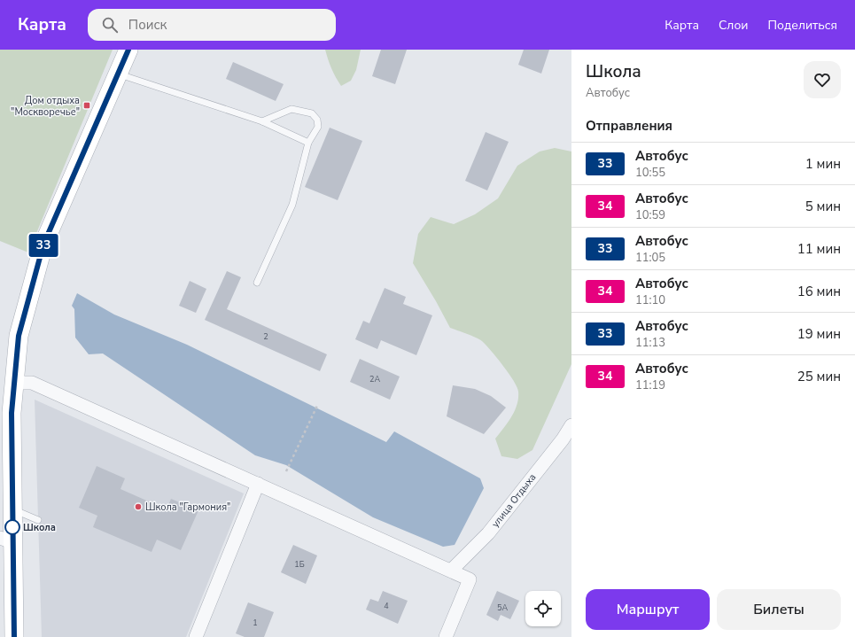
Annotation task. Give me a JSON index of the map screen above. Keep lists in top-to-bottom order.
{
  "streets": {
    "street": ["улица Отдыха"]
  },
  "places": {
    "transit": ["Дом отдыха \"Москворечье\""],
    "other": ["Школа \"Гармония\"", "Школа"]
  },
  "lines": ["bus line 33"],
  "house_numbers": [
    "2",
    "2А",
    "1Б",
    "4",
    "5А",
    "1"
  ],
  "page": {
    "header": "Карта",
    "search": "Поиск",
    "nav": ["Карта", "Слои", "Поделиться"],
    "on_map": "33",
    "heading": [
      ["Школа", "Автобус"],
      "Отправления"
    ],
    "list": [
      {
        "mark": "33",
        "name": "Автобус",
        "note": "10:55",
        "value": "1 мин"
      },
      {
        "mark": "34",
        "name": "Автобус",
        "note": "10:59",
        "value": "5 мин"
      },
      {
        "mark": "33",
        "name": "Автобус",
        "note": "11:05",
        "value": "11 мин"
      },
      {
        "mark": "34",
        "name": "Автобус",
        "note": "11:10",
        "value": "16 мин"
      },
      {
        "mark": "33",
        "name": "Автобус",
        "note": "11:13",
        "value": "19 мин"
      },
      {
        "mark": "34",
        "name": "Автобус",
        "note": "11:19",
        "value": "25 мин"
      }
    ],
    "buttons": ["Маршрут", "Билеты"]
  }
}
